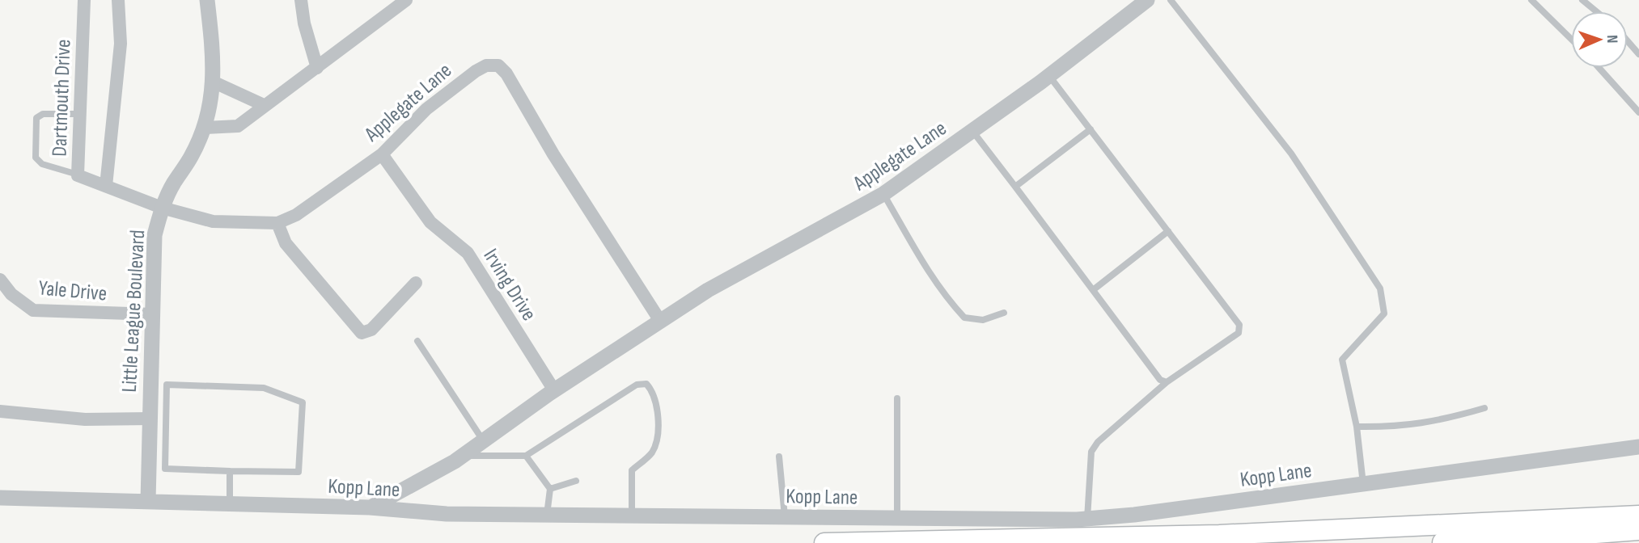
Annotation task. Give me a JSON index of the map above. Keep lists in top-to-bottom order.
{
  "streets": {
    "street": [
      "Dartmouth Drive",
      "Applegate Lane",
      "Irving Drive",
      "Yale Drive",
      "Little League Boulevard",
      "Kopp Lane"
    ]
  },
  "crossings": [
    ["Dartmouth Drive", "Applegate Lane"],
    ["Dartmouth Drive", "Little League Boulevard"],
    ["Applegate Lane", "Irving Drive"],
    ["Applegate Lane", "Little League Boulevard"],
    ["Applegate Lane", "Kopp Lane"],
    ["Yale Drive", "Little League Boulevard"],
    ["Little League Boulevard", "Kopp Lane"]
  ],
  "north": "right"
}
